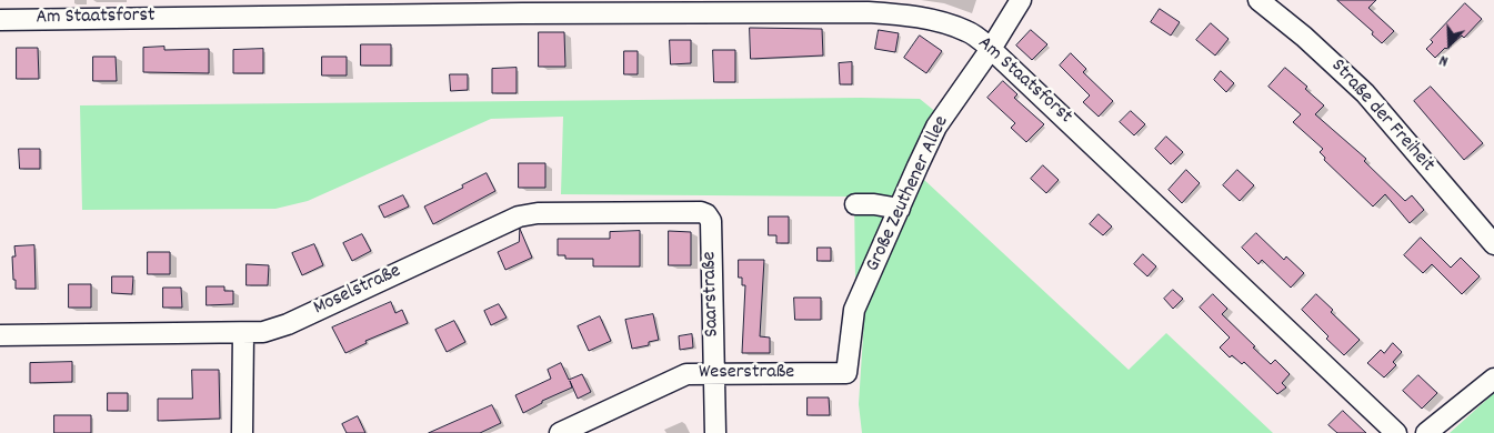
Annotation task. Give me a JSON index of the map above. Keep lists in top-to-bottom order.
{
  "streets": {
    "street": [
      "Am Staatsforst",
      "Straße der Freiheit",
      "Große Zeuthener Allee",
      "Moselstraße",
      "Saarstraße",
      "Weserstraße"
    ]
  },
  "crossings": [
    ["Am Staatsforst", "Große Zeuthener Allee"],
    ["Große Zeuthener Allee", "Weserstraße"],
    ["Moselstraße", "Saarstraße"],
    ["Saarstraße", "Weserstraße"]
  ],
  "north": "bottom"
}
